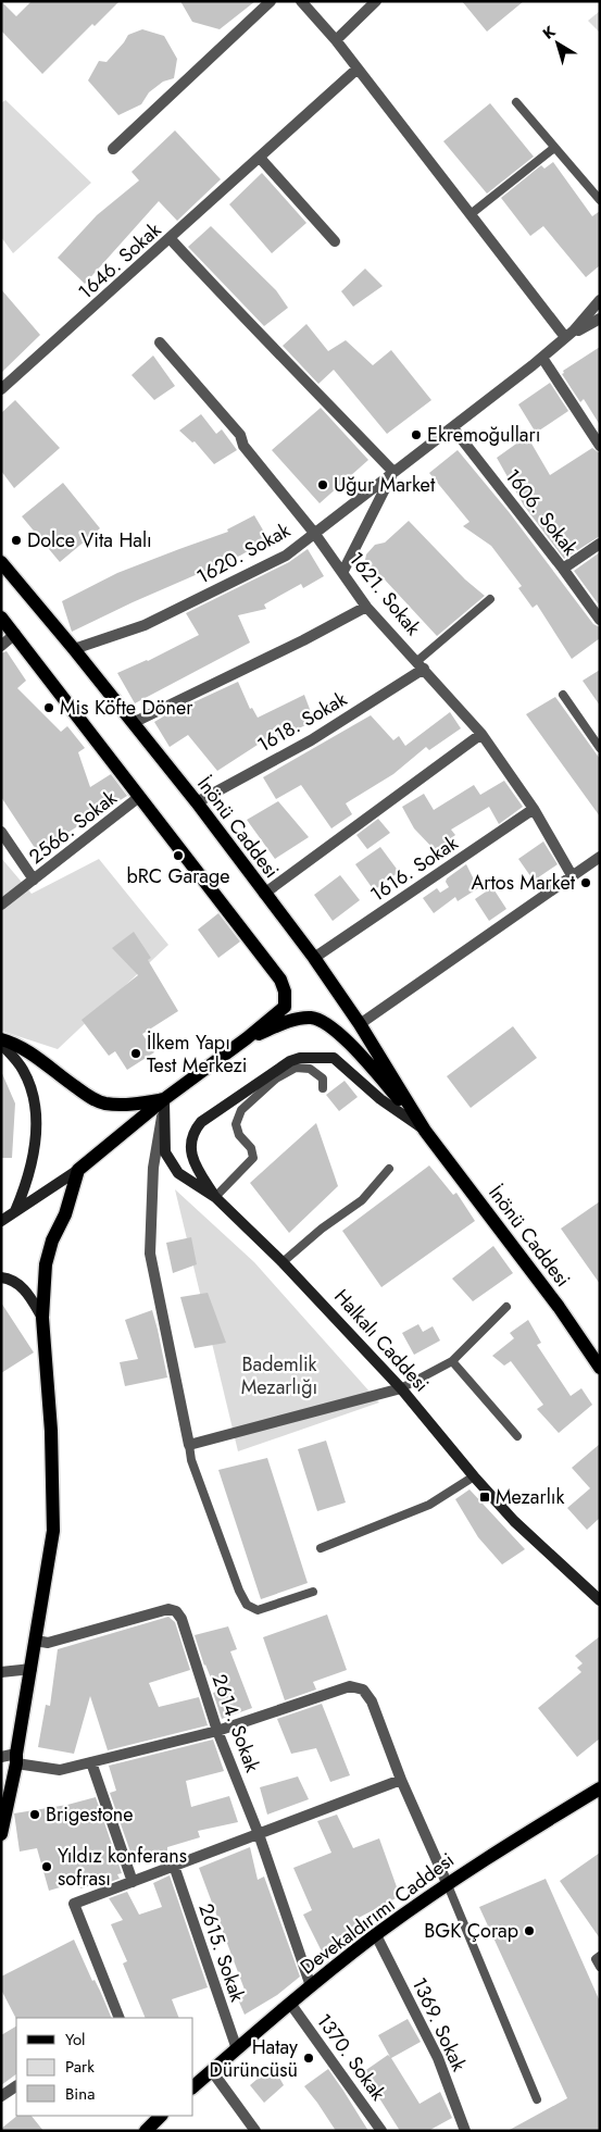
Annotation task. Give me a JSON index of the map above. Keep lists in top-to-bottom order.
{
  "streets": {
    "main road": ["İnönü Caddesi", "Halkalı Caddesi", "Devekaldırımı Caddesi"],
    "street": [
      "1646. Sokak",
      "1606. Sokak",
      "1620. Sokak",
      "1621. Sokak",
      "1618. Sokak",
      "2566. Sokak",
      "1616. Sokak",
      "2614. Sokak",
      "2615. Sokak",
      "1369. Sokak",
      "1370. Sokak"
    ]
  },
  "crossings": [
    ["1606. Sokak", "1620. Sokak"],
    ["1620. Sokak", "1621. Sokak"],
    ["1620. Sokak", "İnönü Caddesi"],
    ["1621. Sokak", "1618. Sokak"],
    ["1621. Sokak", "1616. Sokak"],
    ["1618. Sokak", "İnönü Caddesi"],
    ["İnönü Caddesi", "1616. Sokak"],
    ["İnönü Caddesi", "Halkalı Caddesi"],
    ["2614. Sokak", "Devekaldırımı Caddesi"],
    ["Devekaldırımı Caddesi", "2615. Sokak"],
    ["Devekaldırımı Caddesi", "1369. Sokak"],
    ["Devekaldırımı Caddesi", "1370. Sokak"]
  ],
  "parks": ["Bademlik Mezarlığı"],
  "places": {
    "other": [
      "Ekremoğulları",
      "Uğur Market",
      "Dolce Vita Halı",
      "Mis Köfte Döner",
      "bRC Garage",
      "Artos Market",
      "İlkem Yapı Test Merkezi",
      "Brigestone",
      "Yıldız konferans sofrası",
      "BGK Çorap",
      "Hatay Dürüncüsü"
    ],
    "transit": ["Mezarlık"]
  },
  "legend": ["Yol", "Park", "Bina"],
  "north": "top left"
}
